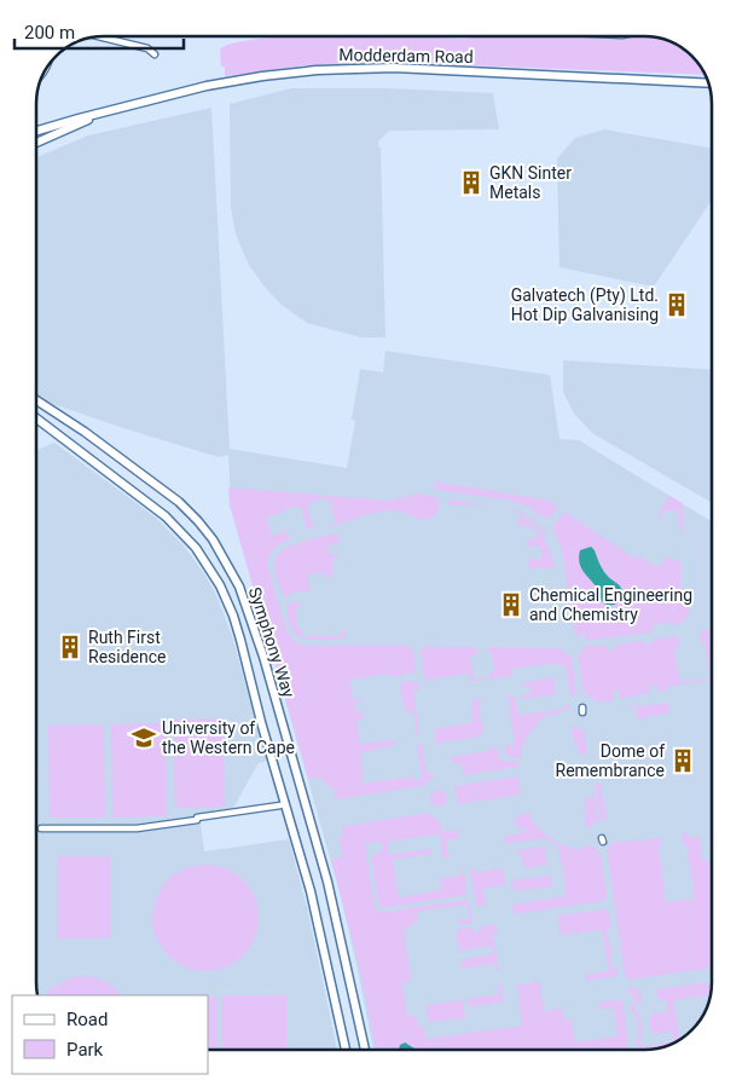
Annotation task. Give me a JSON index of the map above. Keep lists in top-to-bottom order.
{
  "streets": {
    "main road": ["Modderdam Road", "Symphony Way"]
  },
  "places": {
    "building": [
      "GKN Sinter Metals",
      "Galvatech (Pty) Ltd. Hot Dip Galvanising",
      "Chemical Engineering and Chemistry",
      "Ruth First Residence",
      "Dome of Remembrance"
    ],
    "school or university": ["University of the Western Cape"]
  },
  "legend": ["Road", "Park"],
  "scale_bar": "200 m"
}
